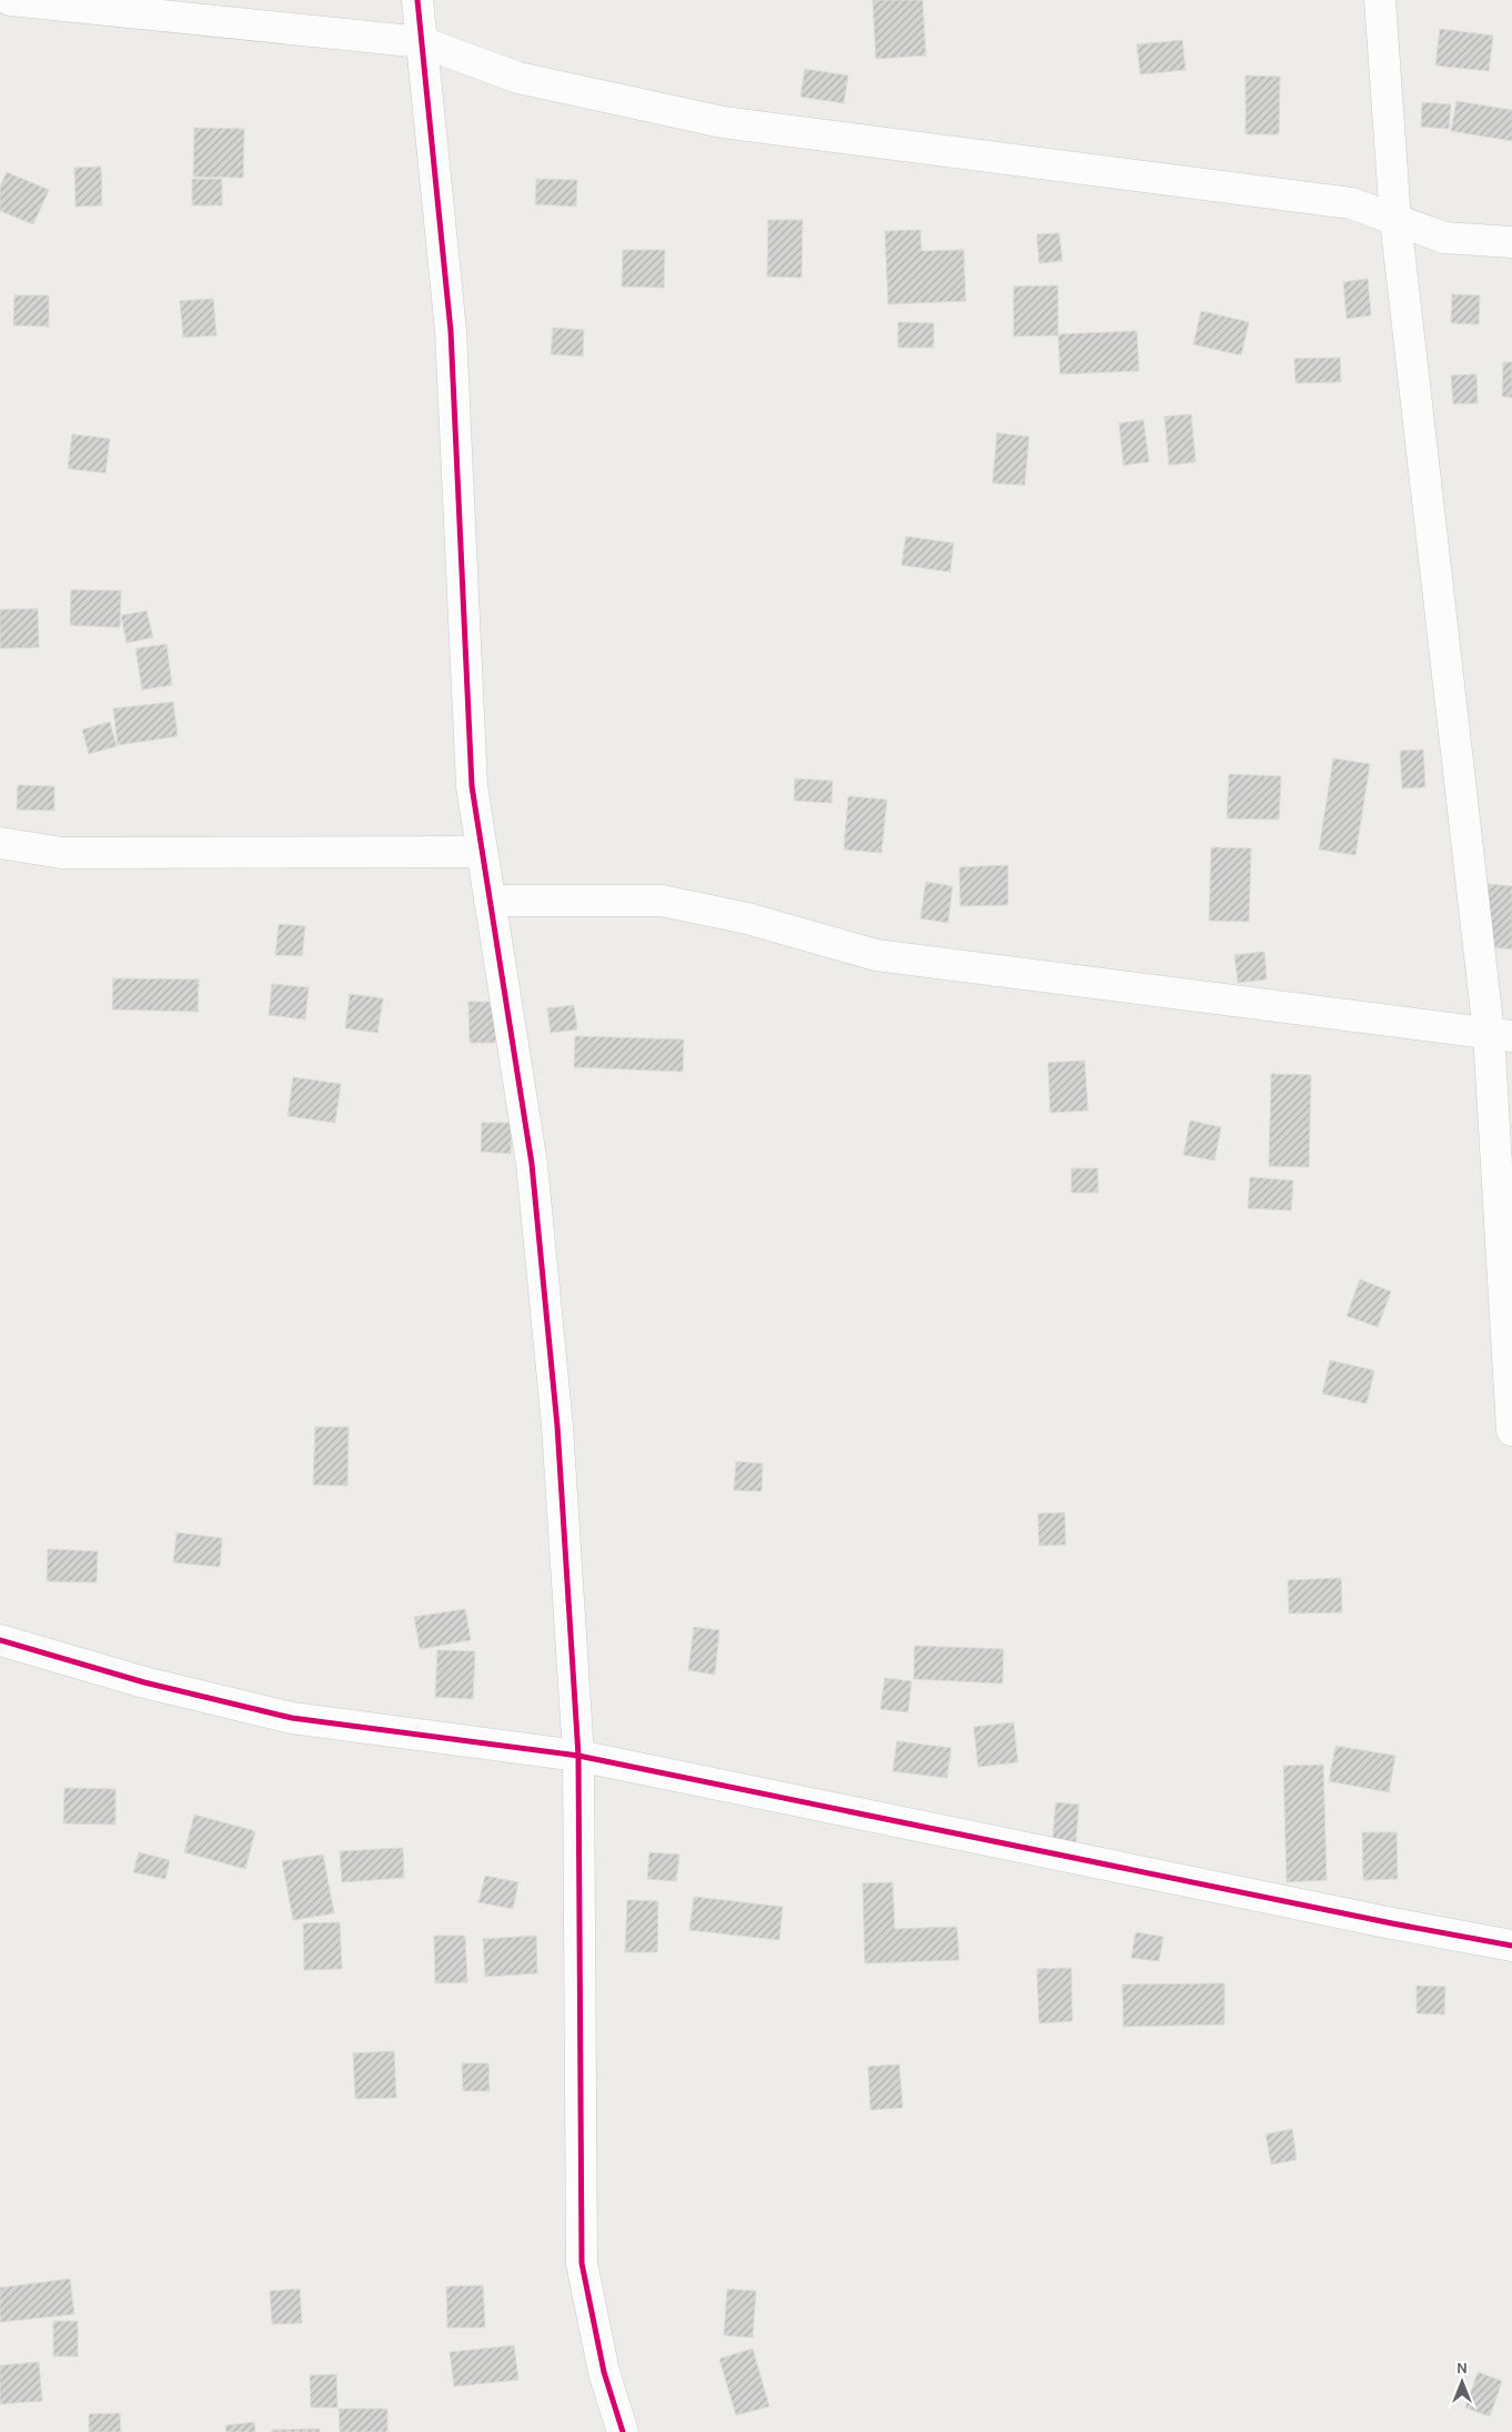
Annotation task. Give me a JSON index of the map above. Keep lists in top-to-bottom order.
{
  "north": "top"
}
